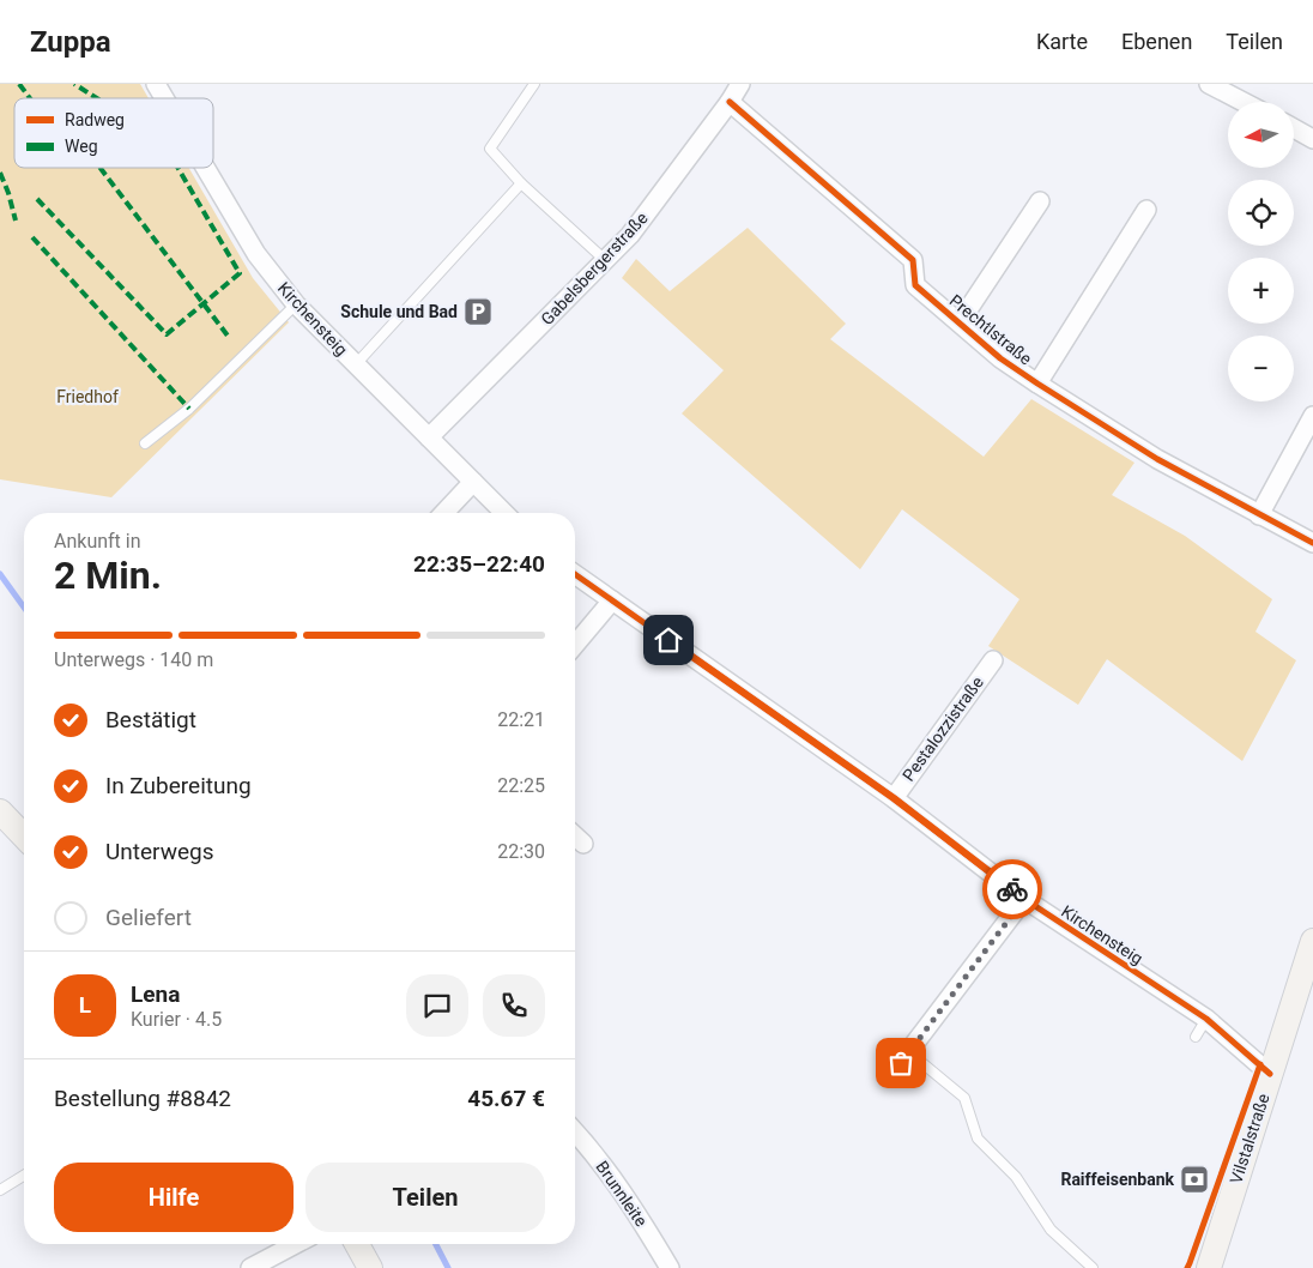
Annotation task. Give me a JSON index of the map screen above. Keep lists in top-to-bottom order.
{
  "streets": {
    "main road": ["Vilstalstraße"],
    "street": [
      "Gabelsbergerstraße",
      "Kirchensteig",
      "Prechtlstraße",
      "Pestalozzistraße",
      "Brunnleite"
    ]
  },
  "crossings": [
    ["Gabelsbergerstraße", "Kirchensteig"],
    ["Gabelsbergerstraße", "Prechtlstraße"],
    ["Kirchensteig", "Pestalozzistraße"],
    ["Kirchensteig", "Vilstalstraße"]
  ],
  "parks": ["Friedhof"],
  "places": {
    "parking": ["Schule und Bad"],
    "bank": ["Raiffeisenbank"]
  },
  "legend": ["Radweg", "Weg"],
  "north": "left",
  "page": {
    "header": "Zuppa",
    "nav": ["Karte", "Ebenen", "Teilen"],
    "map_buttons": ["+", "−"],
    "heading": ["2 Min.", "Ankunft in", "22:35–22:40"],
    "panel": [
      "Lena",
      "Kurier · 4.5",
      "Bestellung #8842",
      "45.67 €"
    ],
    "bar": "Unterwegs · 140 m",
    "list": [
      ["Bestätigt", "22:21"],
      ["In Zubereitung", "22:25"],
      ["Unterwegs", "22:30"],
      "Geliefert"
    ],
    "round": "L",
    "buttons": ["Hilfe", "Teilen"]
  }
}
